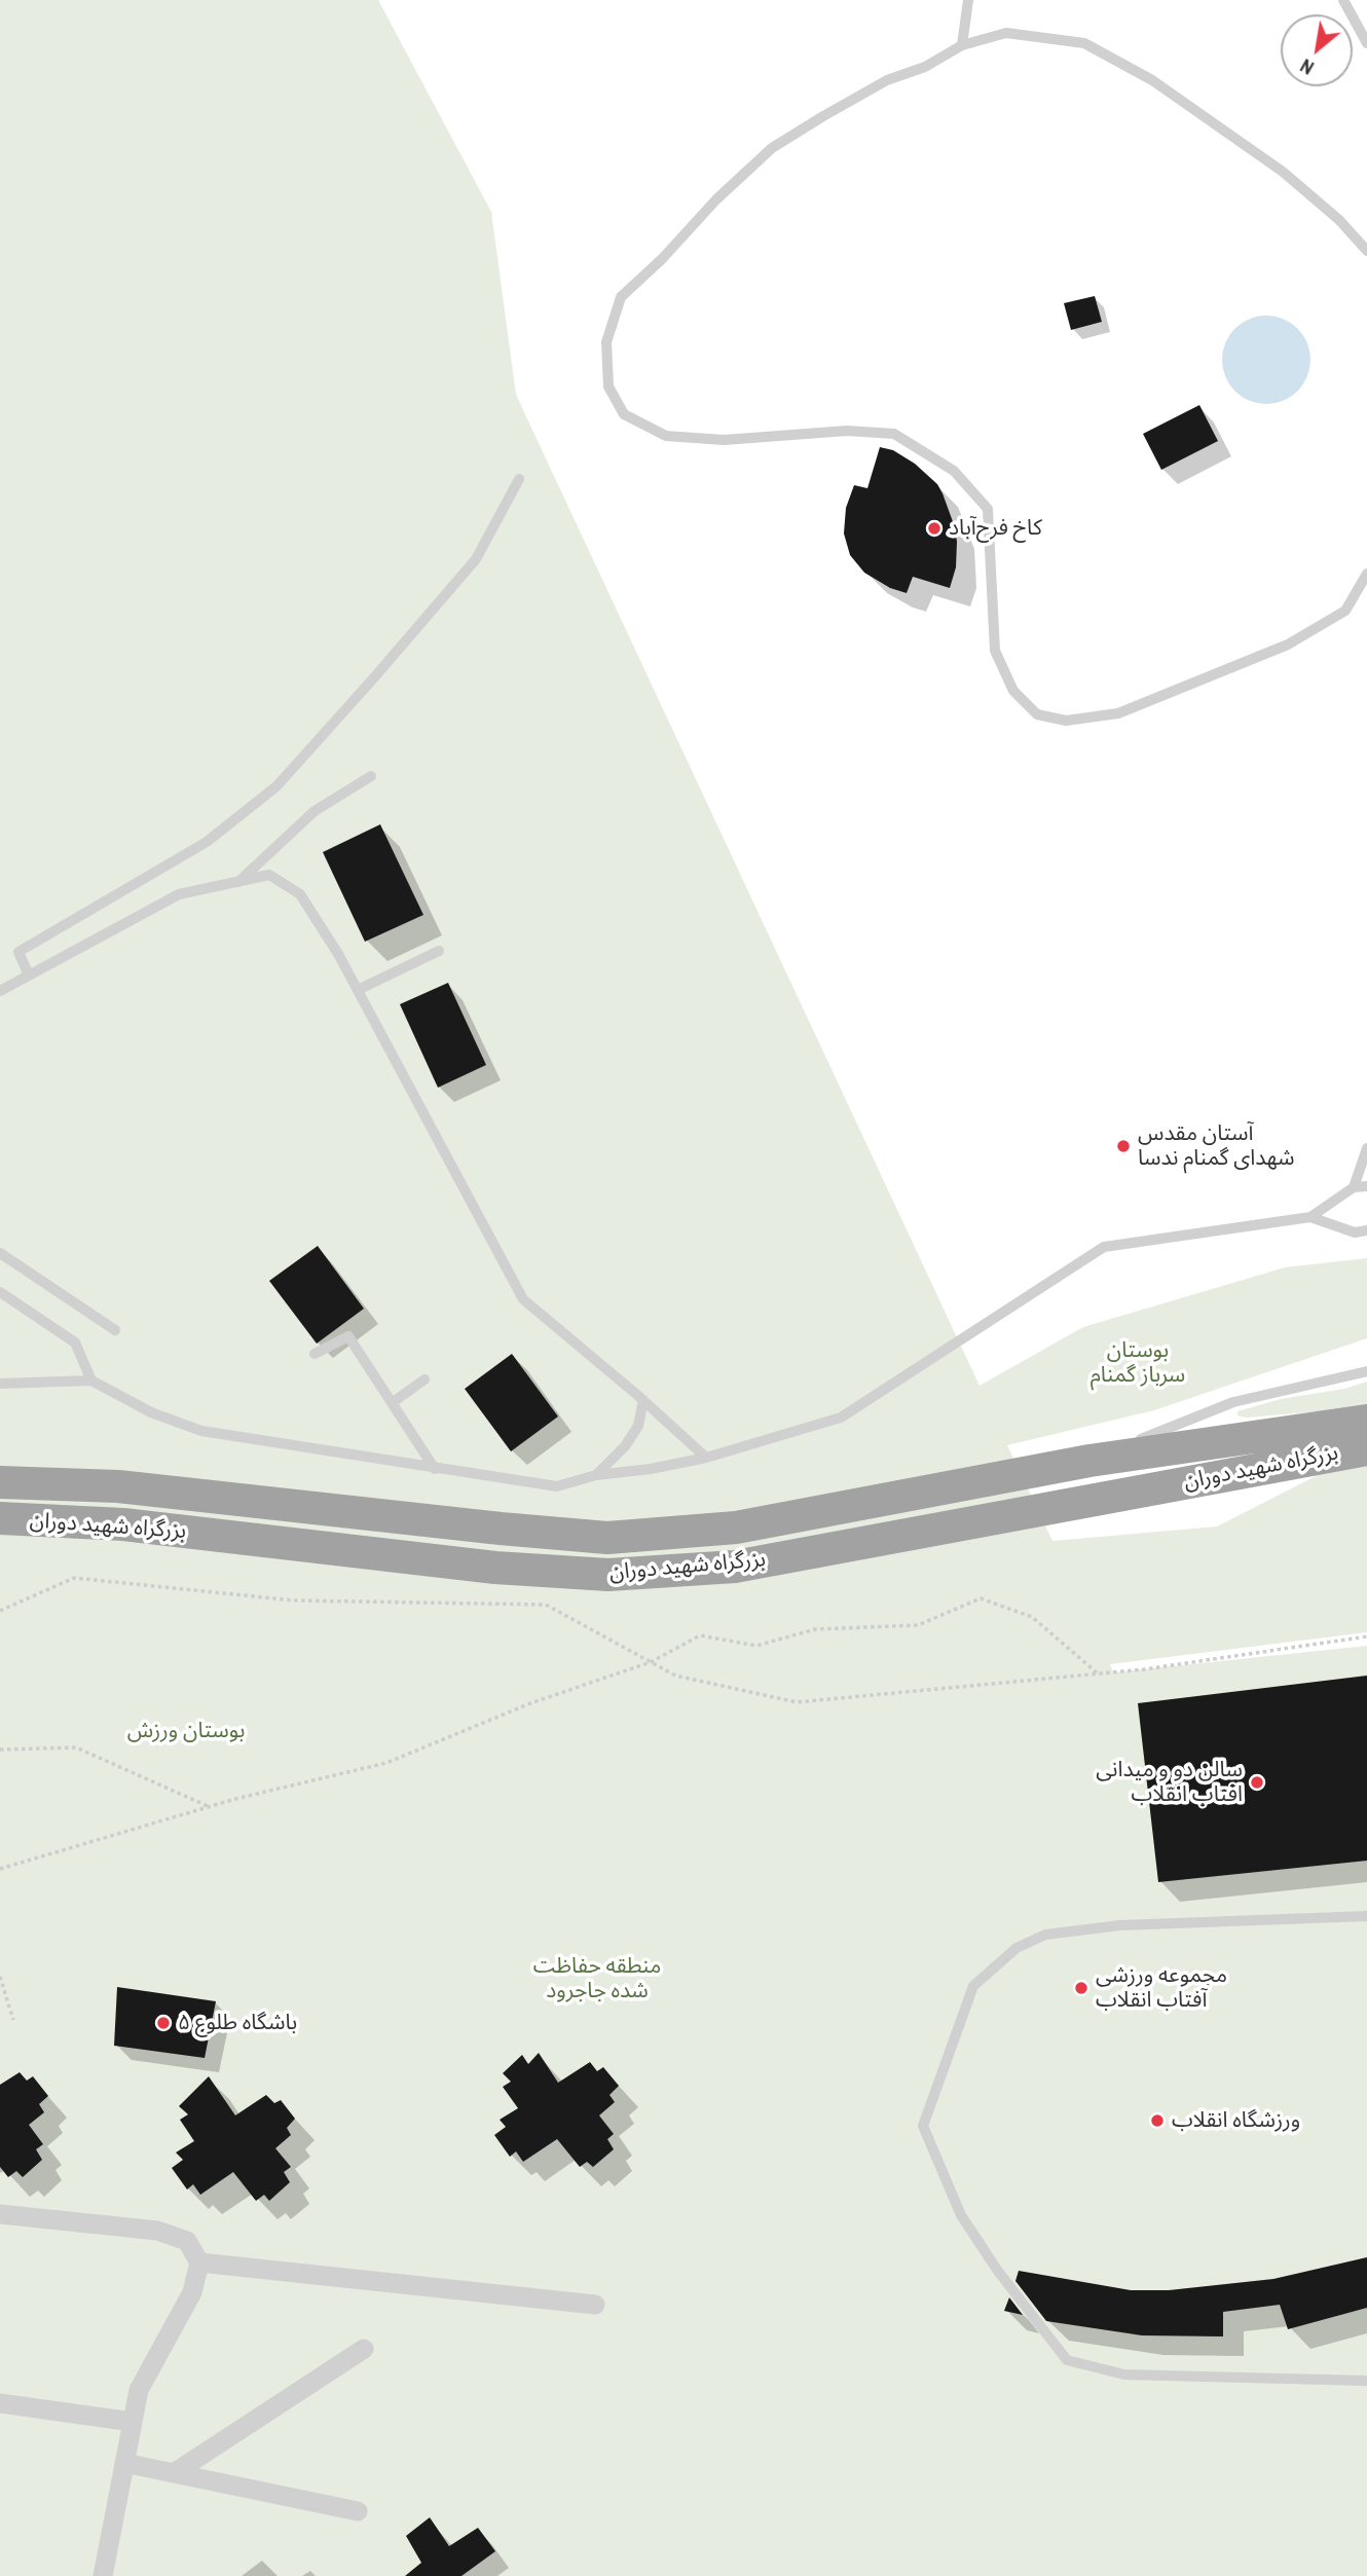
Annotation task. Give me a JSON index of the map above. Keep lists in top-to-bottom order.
{
  "streets": {
    "highway": ["بزرگراه شهید دوران"]
  },
  "parks": ["بوستان سرباز گمنام", "بوستان ورزش", "منطقه حفاظت شده جاجرود"],
  "places": [
    "کاخ فرح‌آباد",
    "آستان مقدس شهدای گمنام ندسا",
    "سالن دو و میدانی افتاب انقلاب",
    "مجموعه ورزشی آفتاب انقلاب",
    "باشگاه طلوع ۵",
    "ورزشگاه انقلاب"
  ],
  "north": "bottom left"
}
